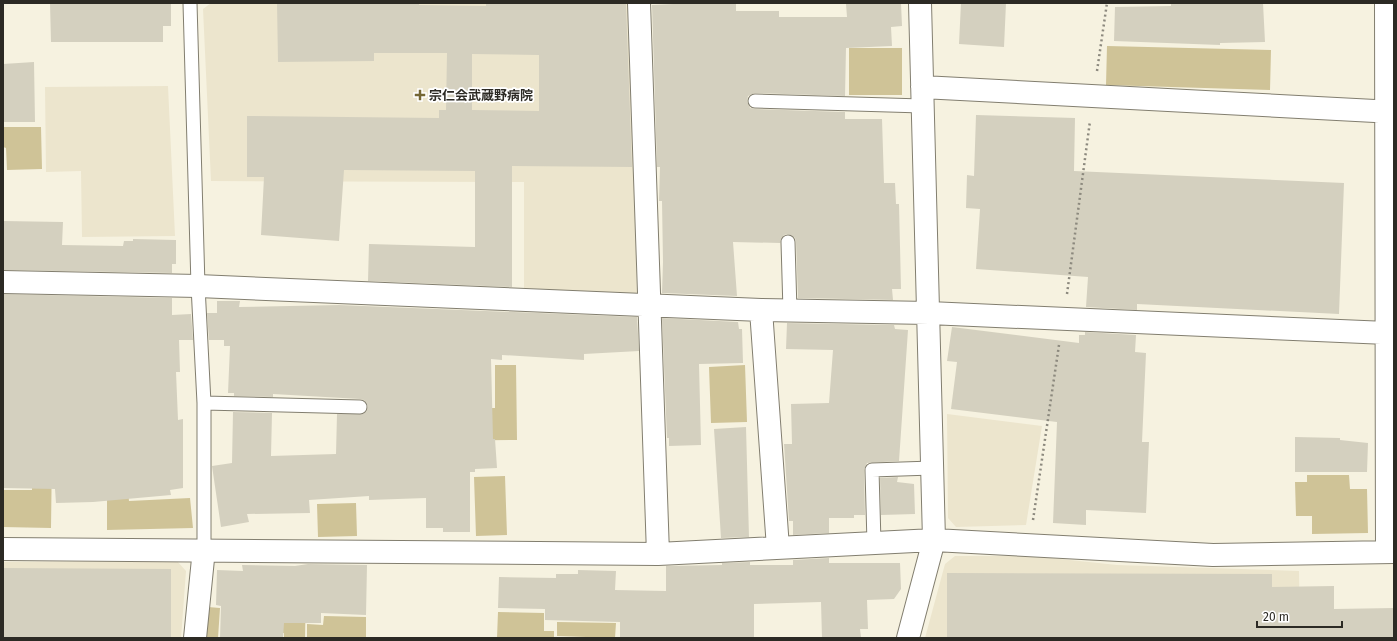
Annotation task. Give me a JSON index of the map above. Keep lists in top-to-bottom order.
{
  "places": {
    "health": ["宗仁会武蔵野病院"]
  },
  "scale_bar": "20 m"
}
